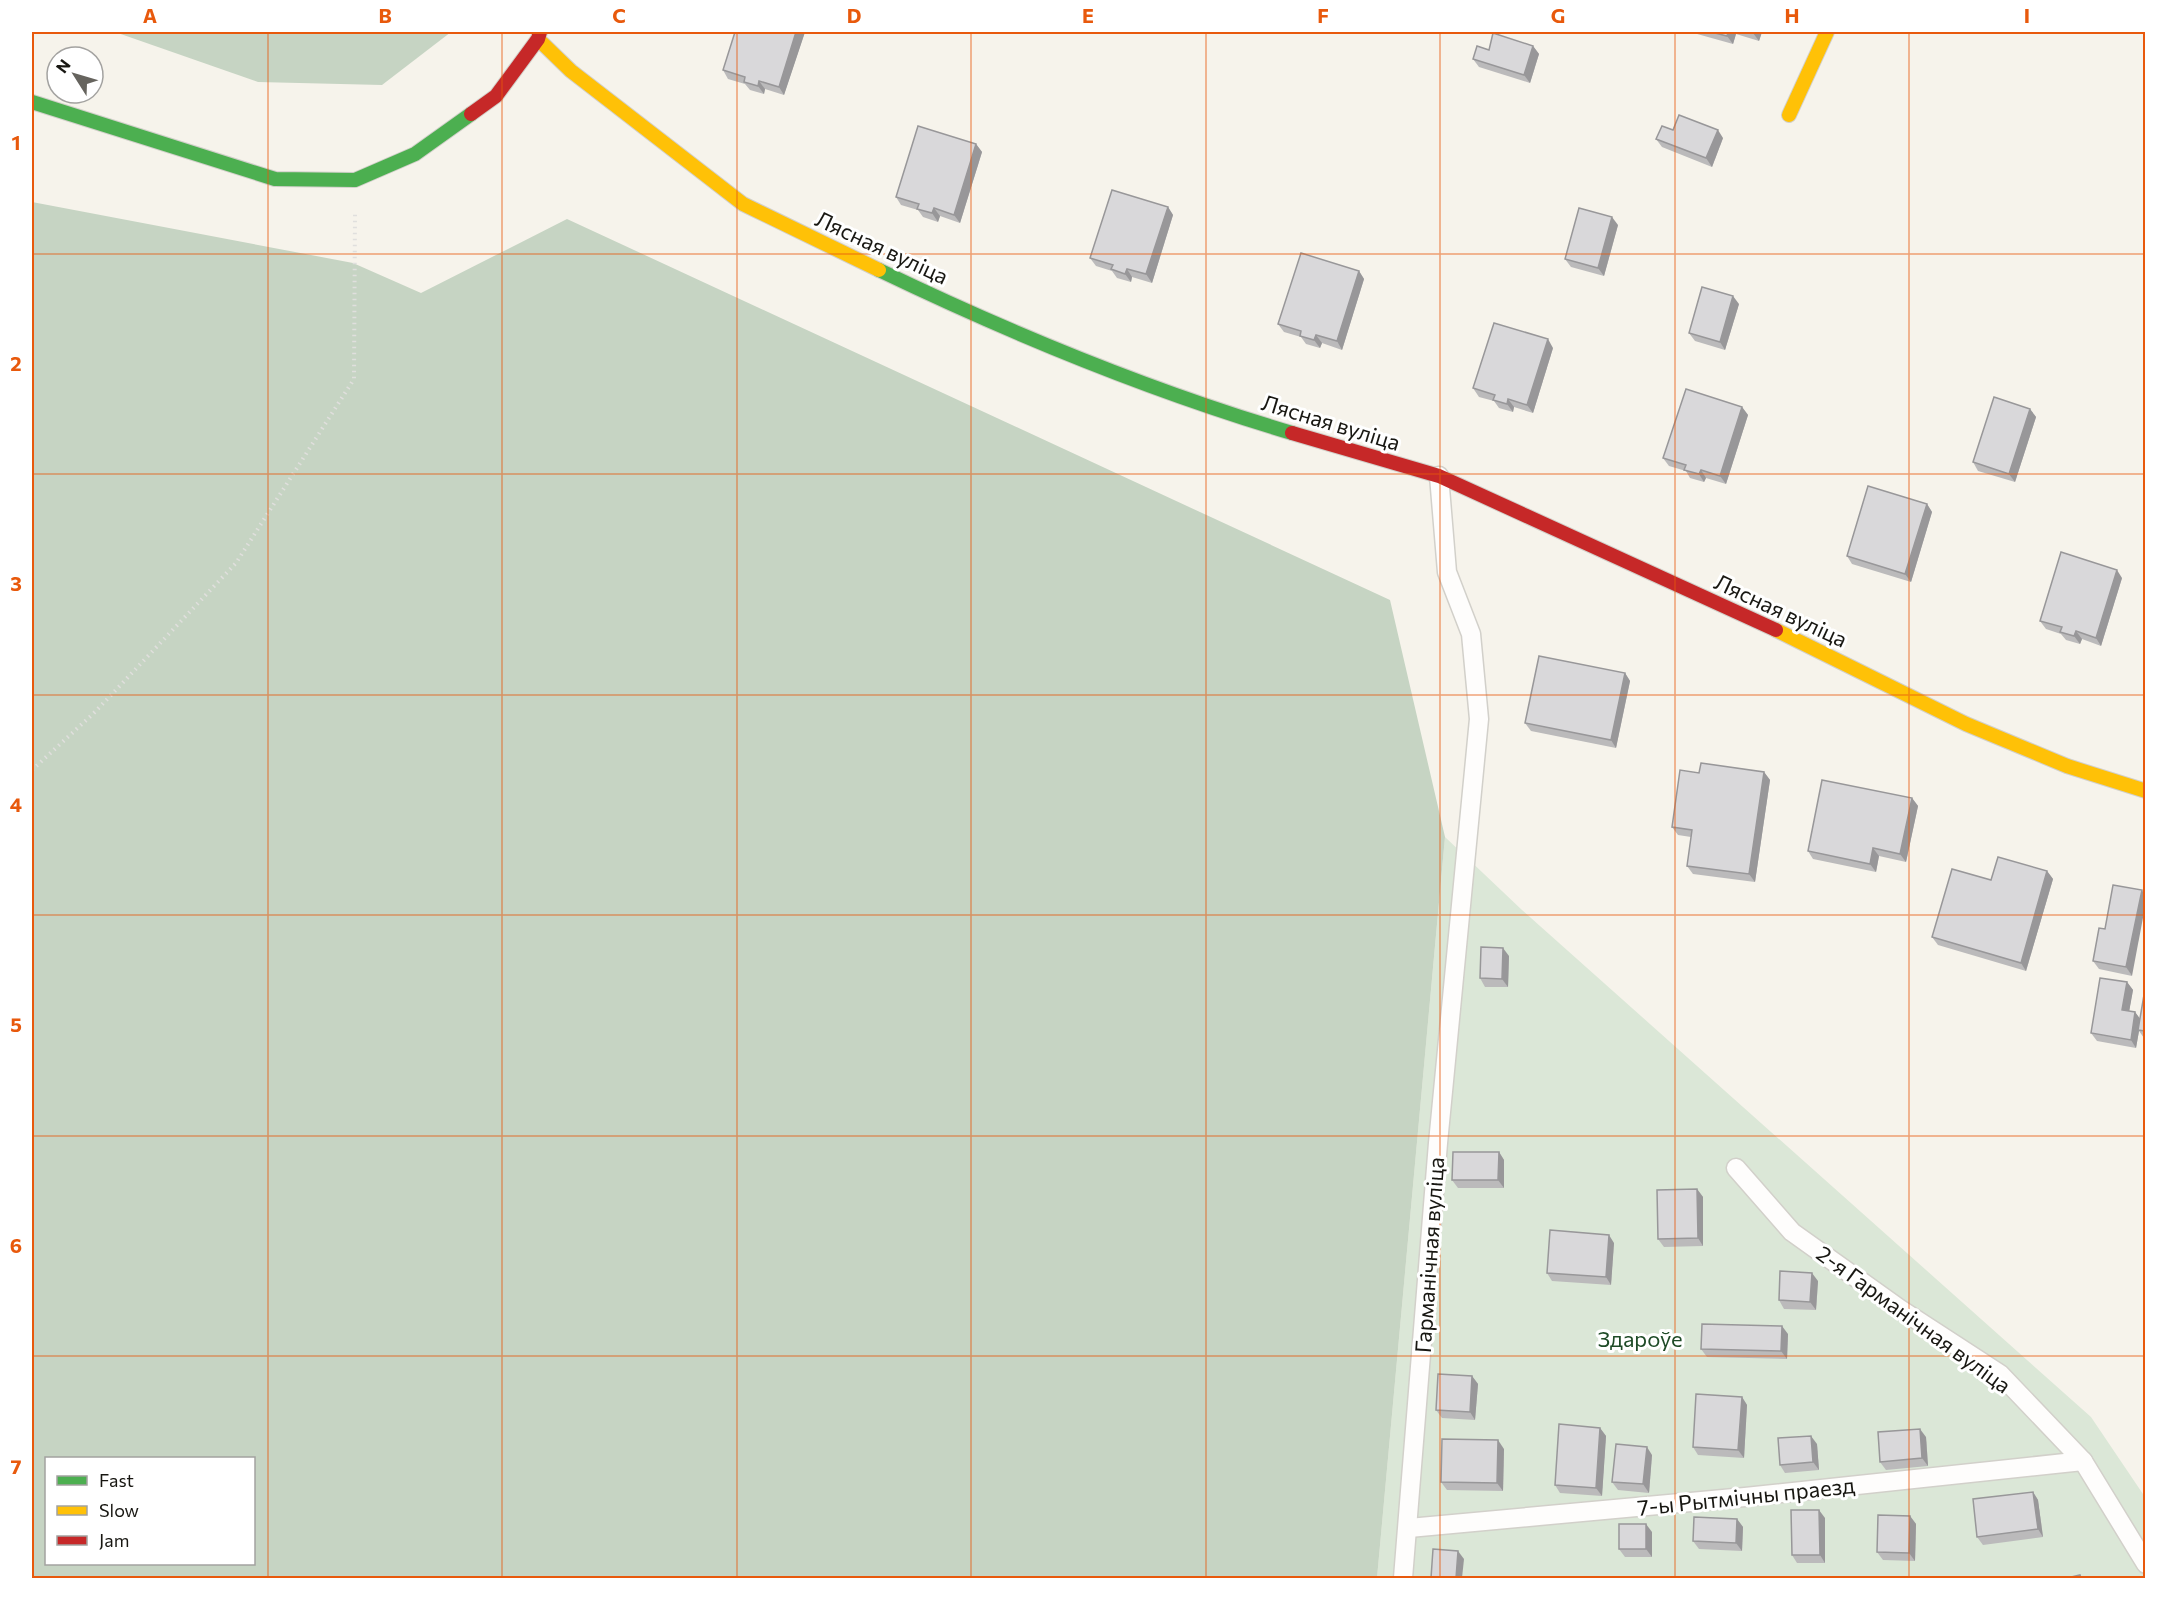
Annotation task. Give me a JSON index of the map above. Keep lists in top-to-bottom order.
{
  "streets": {
    "street": ["Лясная вуліца"],
    "lane": ["Гарманічная вуліца", "2-я Гарманічная вуліца", "7-ы Рытмічны праезд"]
  },
  "crossings": [
    ["Лясная вуліца", "Гарманічная вуліца"],
    ["Гарманічная вуліца", "7-ы Рытмічны праезд"],
    ["2-я Гарманічная вуліца", "7-ы Рытмічны праезд"]
  ],
  "parks": ["Здароўе"],
  "legend": ["Fast", "Slow", "Jam"],
  "north": "top left",
  "grid": {
    "columns": [
      "A",
      "B",
      "C",
      "D",
      "E",
      "F",
      "G",
      "H",
      "I"
    ],
    "rows": [
      "1",
      "2",
      "3",
      "4",
      "5",
      "6",
      "7"
    ]
  }
}
